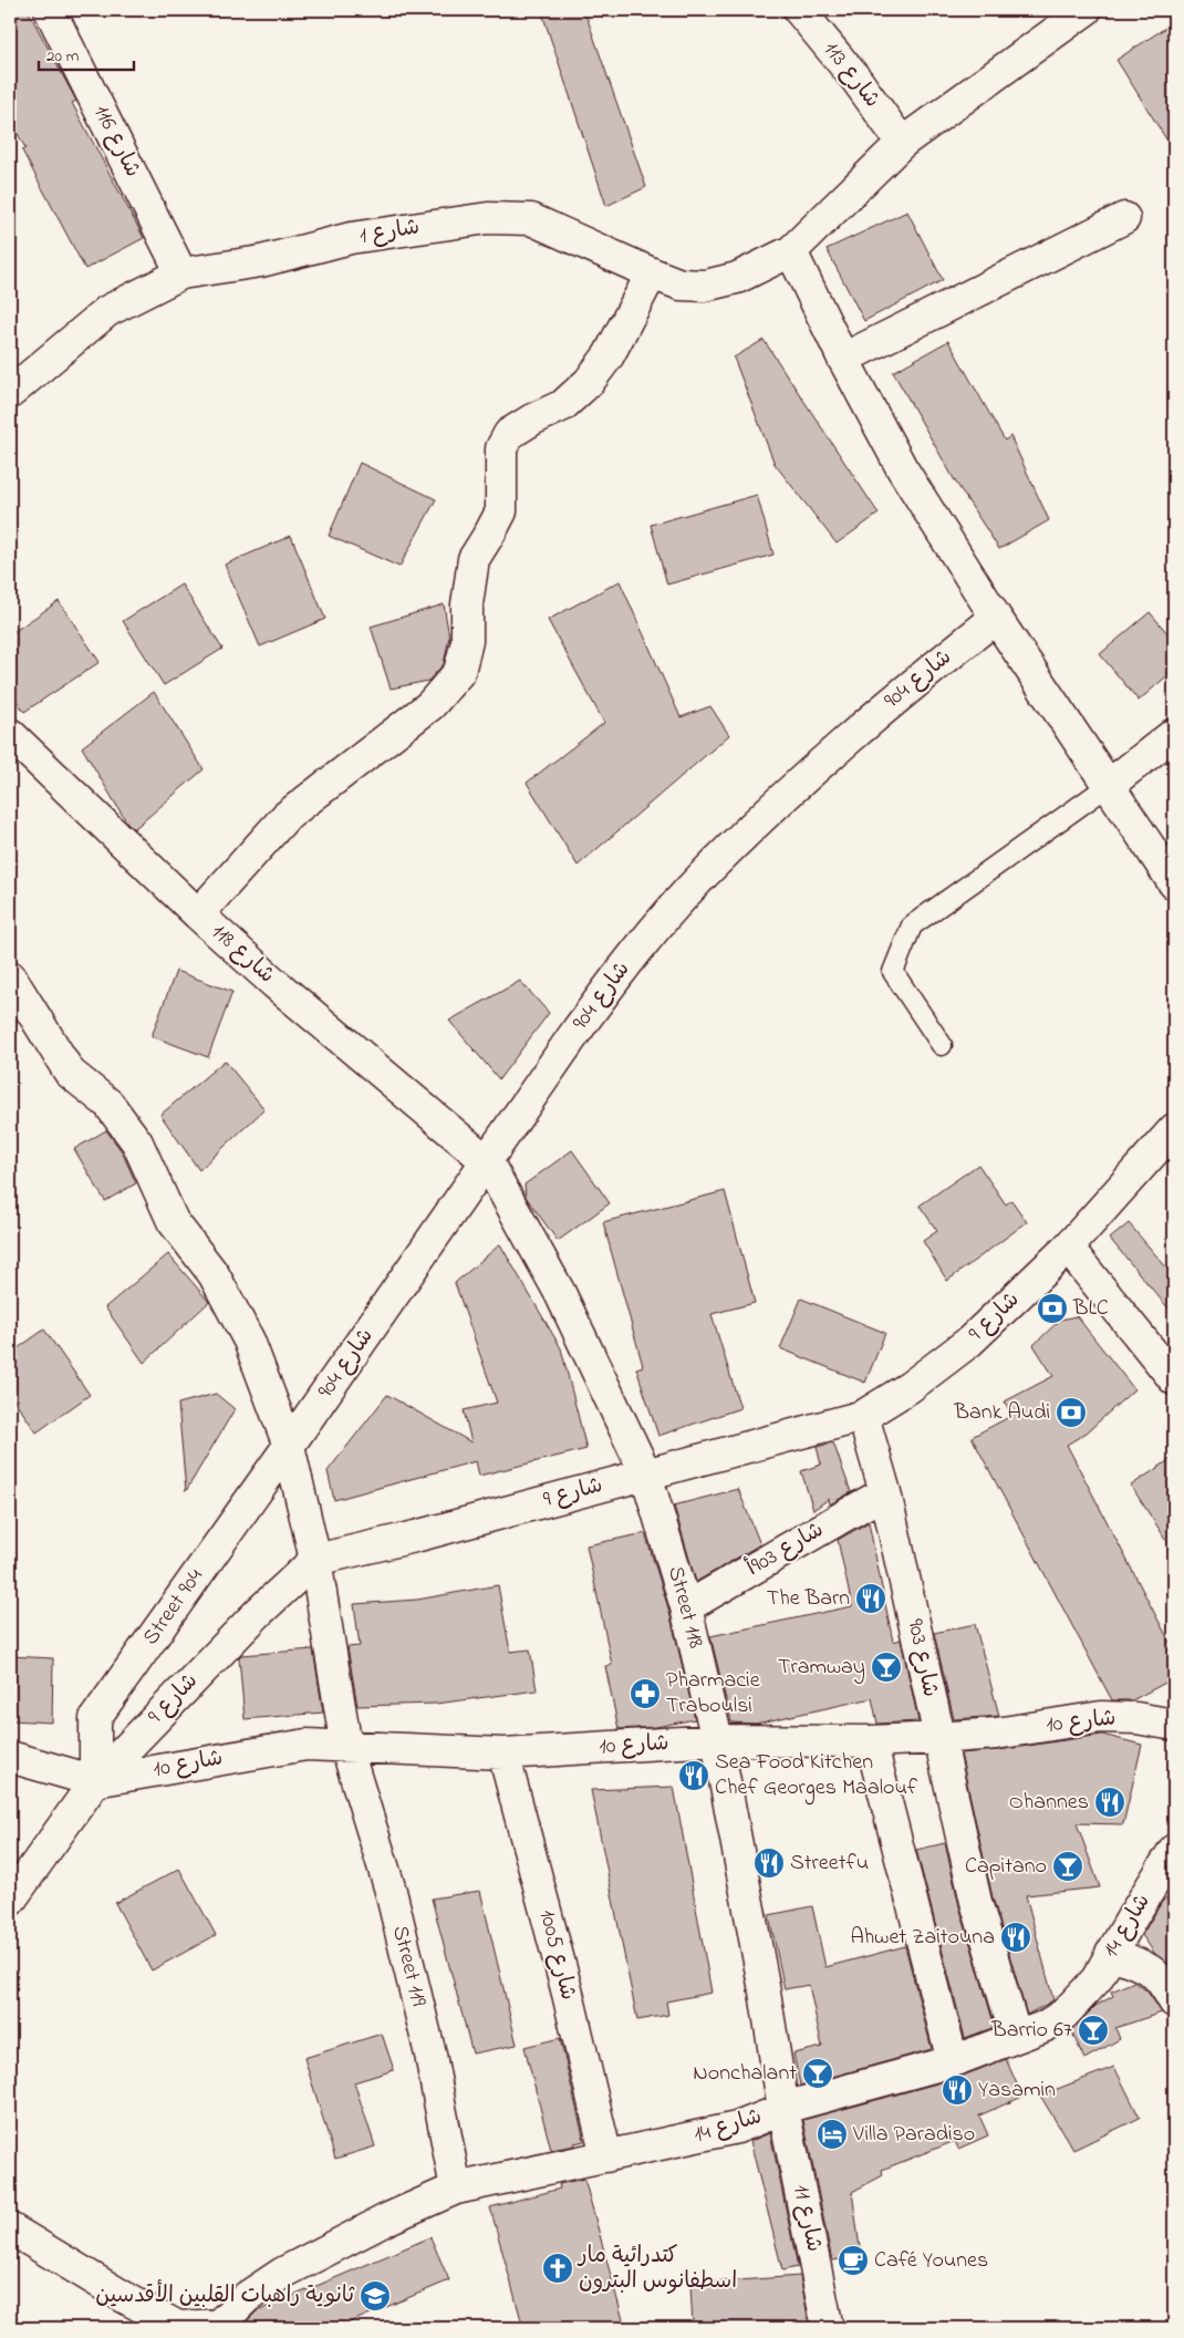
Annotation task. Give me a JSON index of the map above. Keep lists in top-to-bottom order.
{
  "streets": {
    "street": [
      "شارع 113",
      "شارع 116",
      "شارع 1",
      "شارع 904",
      "شارع 118",
      "شارع 9",
      "شارع 903أ",
      "Street 904",
      "Street 118",
      "شارع 903",
      "شارع 10",
      "شارع 14",
      "شارع 1005",
      "Street 119",
      "شارع 11"
    ]
  },
  "crossings": [
    ["شارع 113", "شارع 1"],
    ["شارع 116", "شارع 1"],
    ["شارع 904", "شارع 118"],
    ["شارع 904", "Street 904"],
    ["شارع 904", "Street 118"],
    ["شارع 904", "Street 119"],
    ["شارع 118", "Street 118"],
    ["شارع 9", "Street 904"],
    ["شارع 9", "Street 118"],
    ["شارع 9", "شارع 903"],
    ["شارع 9", "شارع 10"],
    ["شارع 9", "Street 119"],
    ["شارع 903أ", "Street 118"],
    ["شارع 903أ", "شارع 903"],
    ["Street 904", "شارع 10"],
    ["Street 904", "Street 119"],
    ["Street 118", "شارع 10"],
    ["Street 118", "شارع 14"],
    ["Street 118", "شارع 11"],
    ["شارع 903", "شارع 10"],
    ["شارع 903", "شارع 14"],
    ["شارع 10", "شارع 1005"],
    ["شارع 10", "Street 119"],
    ["شارع 14", "شارع 1005"],
    ["شارع 14", "Street 119"],
    ["شارع 14", "شارع 11"]
  ],
  "places": {
    "bank": ["BLC", "Bank Audi"],
    "restaurant": [
      "The Barn",
      "Sea Food Kitchen Chef Georges Maalouf",
      "Ohannes",
      "Streetfu",
      "Ahwet Zaitouna",
      "Yasamin"
    ],
    "bar": [
      "Tramway",
      "Capitano",
      "Barrio 67",
      "Nonchalant"
    ],
    "pharmacy": ["Pharmacie Traboulsi"],
    "hotel": ["Villa Paradiso"],
    "cafe": ["Café Younes"],
    "church": ["كتدرائية مار اسطفانوس البترون"],
    "school or university": ["ثانوية راهبات القلبين الأقدسين"]
  },
  "scale_bar": "20 m"
}
